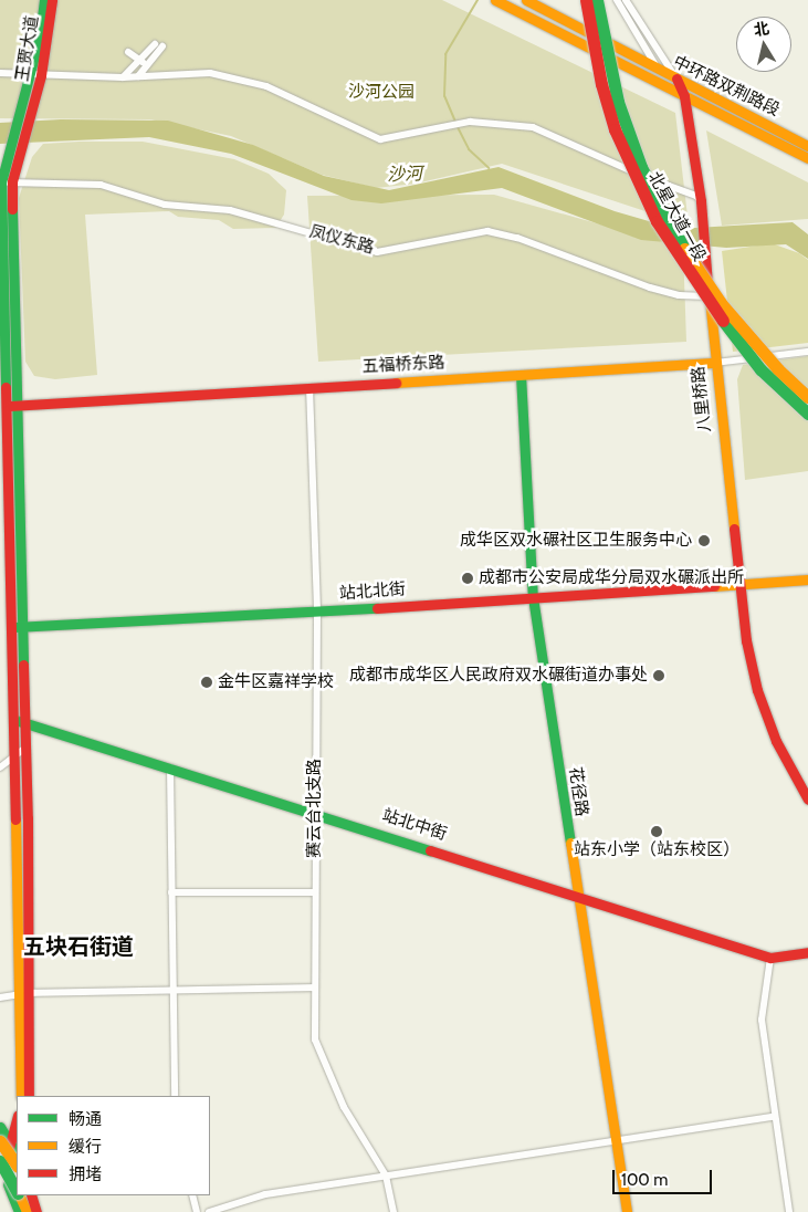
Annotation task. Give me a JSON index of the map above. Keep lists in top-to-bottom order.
{
  "streets": {
    "main road": [
      "王贾大道",
      "中环路双荆路段",
      "北星大道一段",
      "五福桥东路",
      "八里桥路",
      "站北北街",
      "花径路",
      "站北中街"
    ],
    "street": ["凤仪东路", "赛云台北支路"]
  },
  "crossings": [
    ["王贾大道", "凤仪东路"],
    ["王贾大道", "五福桥东路"],
    ["王贾大道", "站北北街"],
    ["王贾大道", "站北中街"],
    ["中环路双荆路段", "八里桥路"],
    ["凤仪东路", "八里桥路"],
    ["五福桥东路", "八里桥路"],
    ["五福桥东路", "花径路"],
    ["五福桥东路", "赛云台北支路"],
    ["八里桥路", "站北北街"],
    ["站北北街", "花径路"],
    ["站北北街", "赛云台北支路"],
    ["花径路", "站北中街"],
    ["赛云台北支路", "站北中街"]
  ],
  "districts": ["五块石街道"],
  "water": ["沙河"],
  "parks": ["沙河公园"],
  "places": [
    "成华区双水碾社区卫生服务中心",
    "成都市公安局成华分局双水碾派出所",
    "成都市成华区人民政府双水碾街道办事处",
    "金牛区嘉祥学校",
    "站东小学（站东校区）"
  ],
  "legend": ["畅通", "缓行", "拥堵"],
  "scale_bar": "100 m",
  "north": "top"
}
